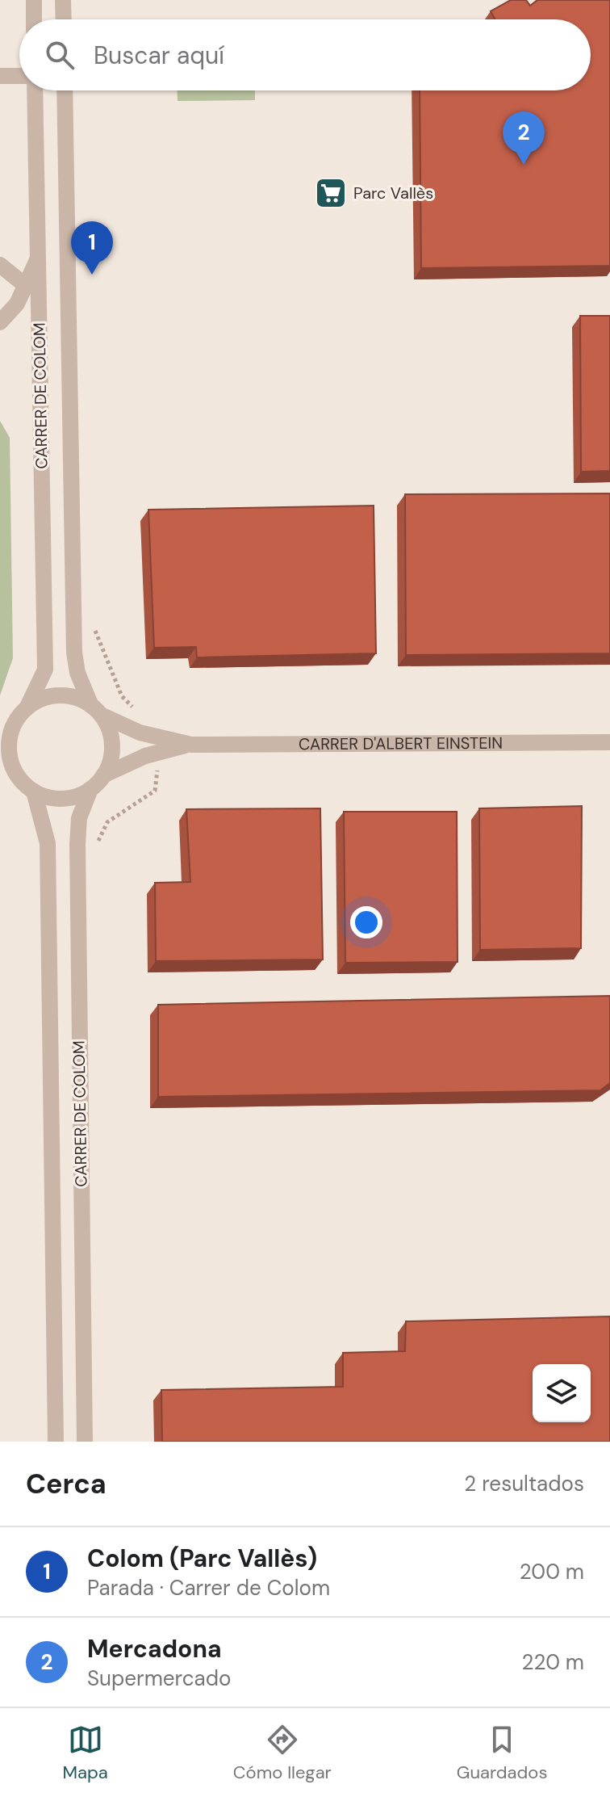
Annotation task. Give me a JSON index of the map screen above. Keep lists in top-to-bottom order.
{
  "streets": {
    "street": ["CARRER DE COLOM", "CARRER D'ALBERT EINSTEIN"]
  },
  "crossings": [
    ["CARRER DE COLOM", "CARRER D'ALBERT EINSTEIN"]
  ],
  "places": {
    "supermarket": ["Parc Vallès"]
  },
  "page": {
    "search": "Buscar aquí",
    "pins": ["2", "1"],
    "heading": ["Cerca", "2 resultados"],
    "list": [
      {
        "mark": "1",
        "name": "Colom (Parc Vallès)",
        "note": "Parada · Carrer de Colom",
        "value": "200 m"
      },
      {
        "mark": "2",
        "name": "Mercadona",
        "note": "Supermercado",
        "value": "220 m"
      }
    ],
    "nav": ["Mapa", "Cómo llegar", "Guardados"]
  }
}
